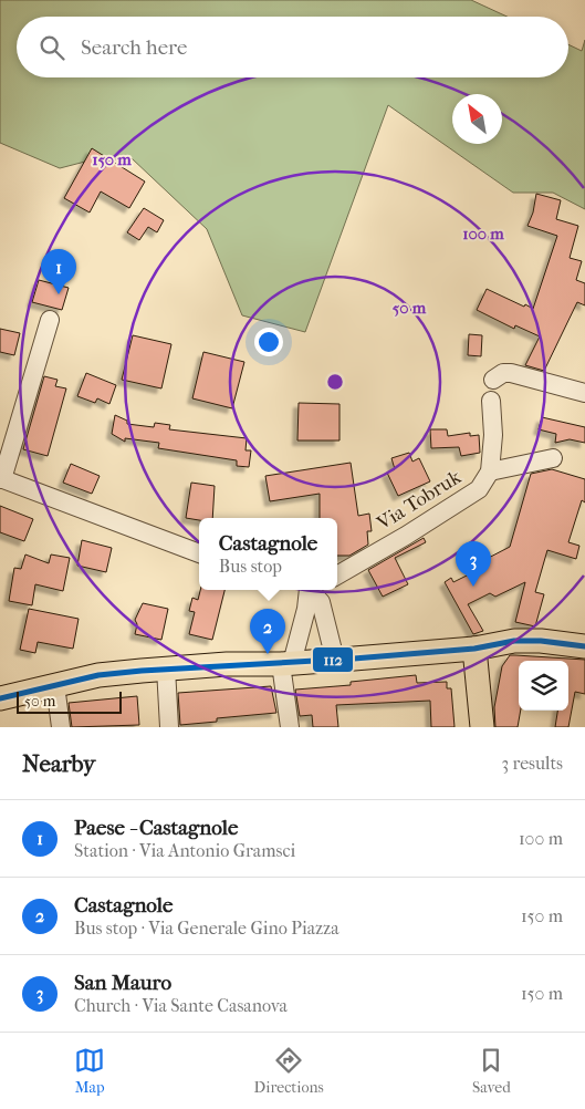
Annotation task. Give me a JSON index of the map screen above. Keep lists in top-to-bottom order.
{
  "streets": {
    "street": ["Via Tobruk"]
  },
  "lines": ["transit line 112"],
  "scale_bar": "50 m",
  "north": "top left",
  "page": {
    "search": "Search here",
    "pins": ["1", "3", "2"],
    "popup": ["Castagnole", "Bus stop"],
    "scale": "50 m",
    "heading": ["Nearby", "3 results"],
    "list": [
      {
        "mark": "1",
        "name": "Paese - Castagnole",
        "note": "Station · Via Antonio Gramsci",
        "value": "100 m"
      },
      {
        "mark": "2",
        "name": "Castagnole",
        "note": "Bus stop · Via Generale Gino Piazza",
        "value": "150 m"
      },
      {
        "mark": "3",
        "name": "San Mauro",
        "note": "Church · Via Sante Casanova",
        "value": "150 m"
      }
    ],
    "nav": ["Map", "Directions", "Saved"]
  },
  "rings": ["150 m", "100 m", "50 m"]
}
